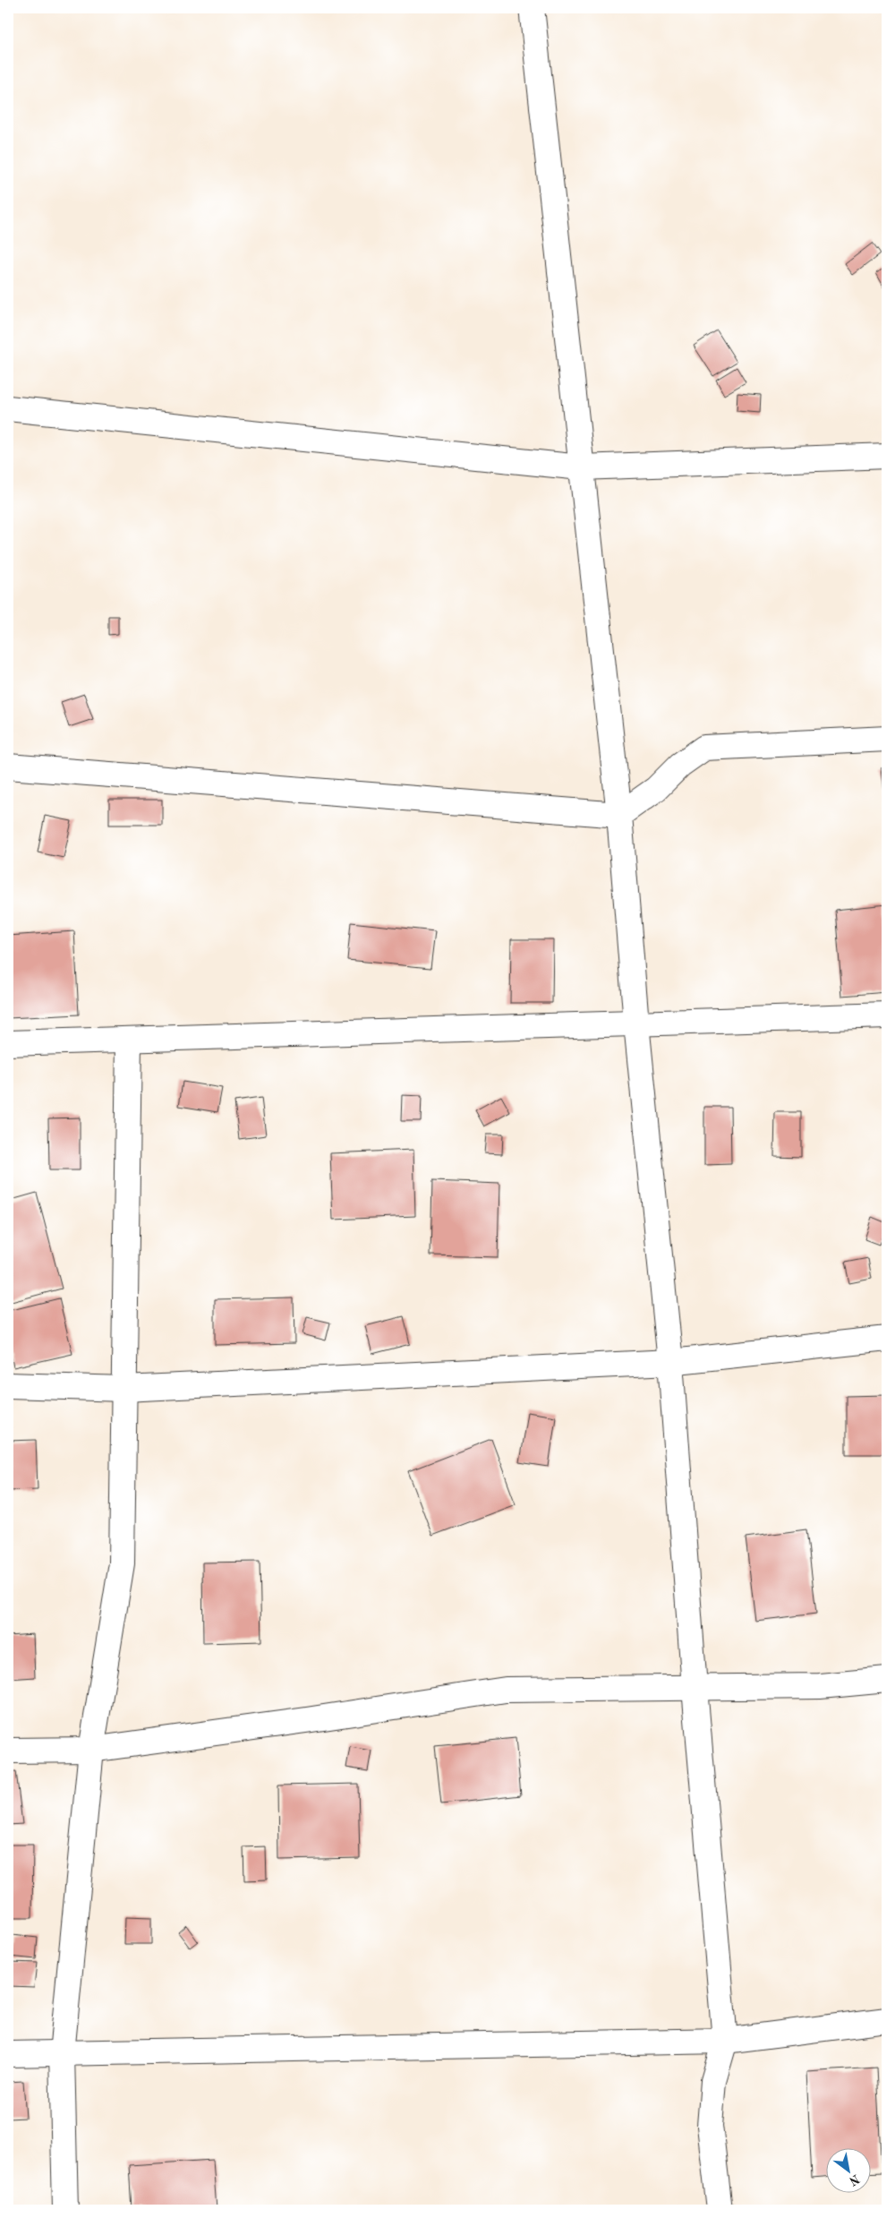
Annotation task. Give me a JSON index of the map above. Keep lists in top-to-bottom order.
{
  "north": "bottom right"
}
